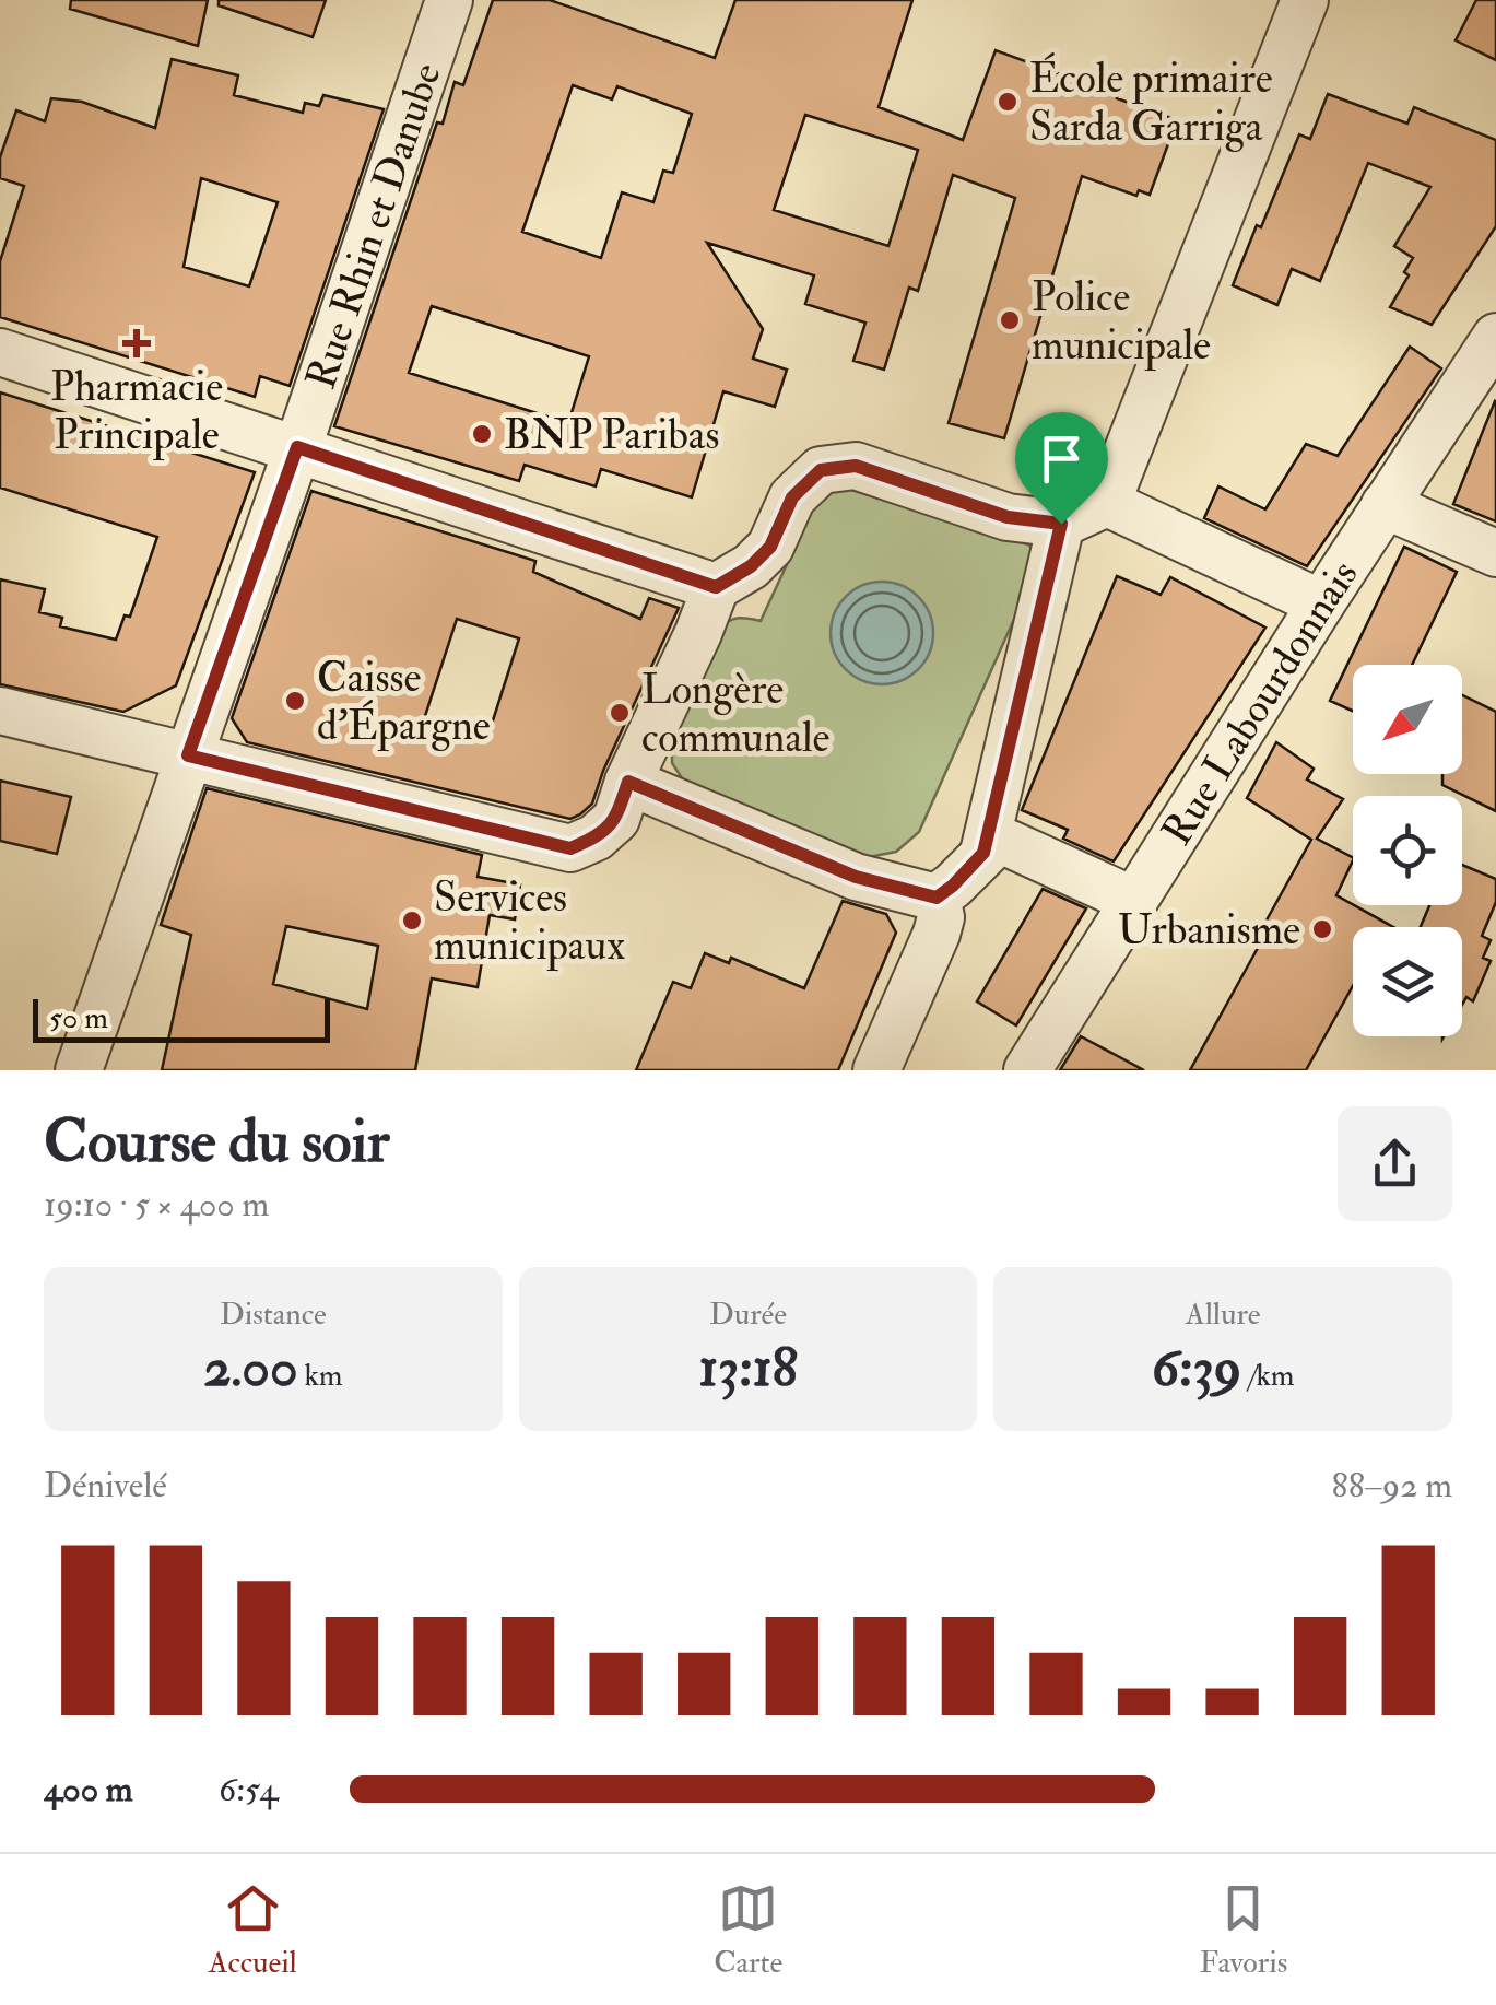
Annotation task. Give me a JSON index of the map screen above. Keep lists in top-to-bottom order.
{
  "streets": {
    "street": ["Rue Rhin et Danube", "Rue Labourdonnais"]
  },
  "places": {
    "other": [
      "École primaire Sarda Garriga",
      "Police municipale",
      "BNP Paribas",
      "Caisse d'Épargne",
      "Longère communale",
      "Services municipaux",
      "Urbanisme"
    ],
    "health": ["Pharmacie Principale"]
  },
  "scale_bar": "50 m",
  "north": "bottom left",
  "page": {
    "scale": "50 m",
    "heading": ["Course du soir", "19:10 · 5 × 400 m"],
    "stats": [
      ["Distance", "2.00 km"],
      ["Durée", "13:18"],
      ["Allure", "6:39 /km"]
    ],
    "chart": ["Dénivelé", "88–92 m"],
    "list": [
      {
        "name": "400 m",
        "note": "6:54"
      }
    ],
    "tabs": ["Accueil", "Carte", "Favoris"]
  }
}
